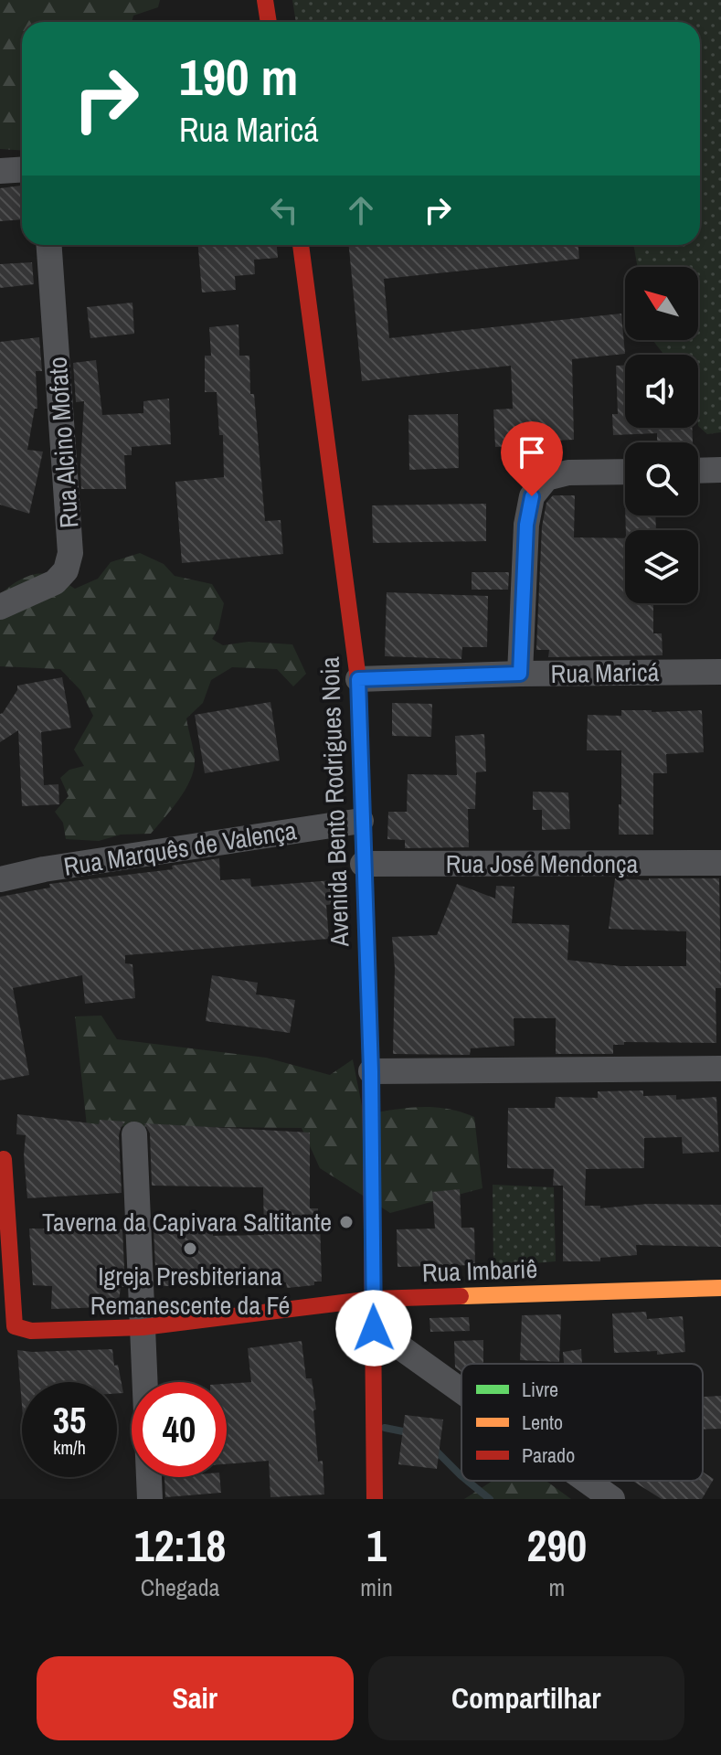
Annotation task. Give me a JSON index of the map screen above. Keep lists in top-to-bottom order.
{
  "streets": {
    "street": [
      "Rua Alcino Mofato",
      "Rua Maricá",
      "Avenida Bento Rodrigues Noia",
      "Rua Marquês de Valença",
      "Rua José Mendonça",
      "Rua Imbariê"
    ]
  },
  "crossings": [
    ["Rua Maricá", "Avenida Bento Rodrigues Noia"],
    ["Avenida Bento Rodrigues Noia", "Rua Marquês de Valença"],
    ["Avenida Bento Rodrigues Noia", "Rua José Mendonça"],
    ["Avenida Bento Rodrigues Noia", "Rua Imbariê"]
  ],
  "places": ["Taverna da Capivara Saltitante", "Igreja Presbiteriana Remanescente da Fé"],
  "legend": ["Livre", "Lento", "Parado"],
  "north": "top left",
  "page": {
    "turn": ["190 m", "Rua Maricá"],
    "speed": "35 km/h",
    "limit": "40",
    "eta": [
      "12:18",
      "Chegada",
      "1",
      "min",
      "290",
      "m"
    ],
    "buttons": ["Sair", "Compartilhar"]
  }
}
